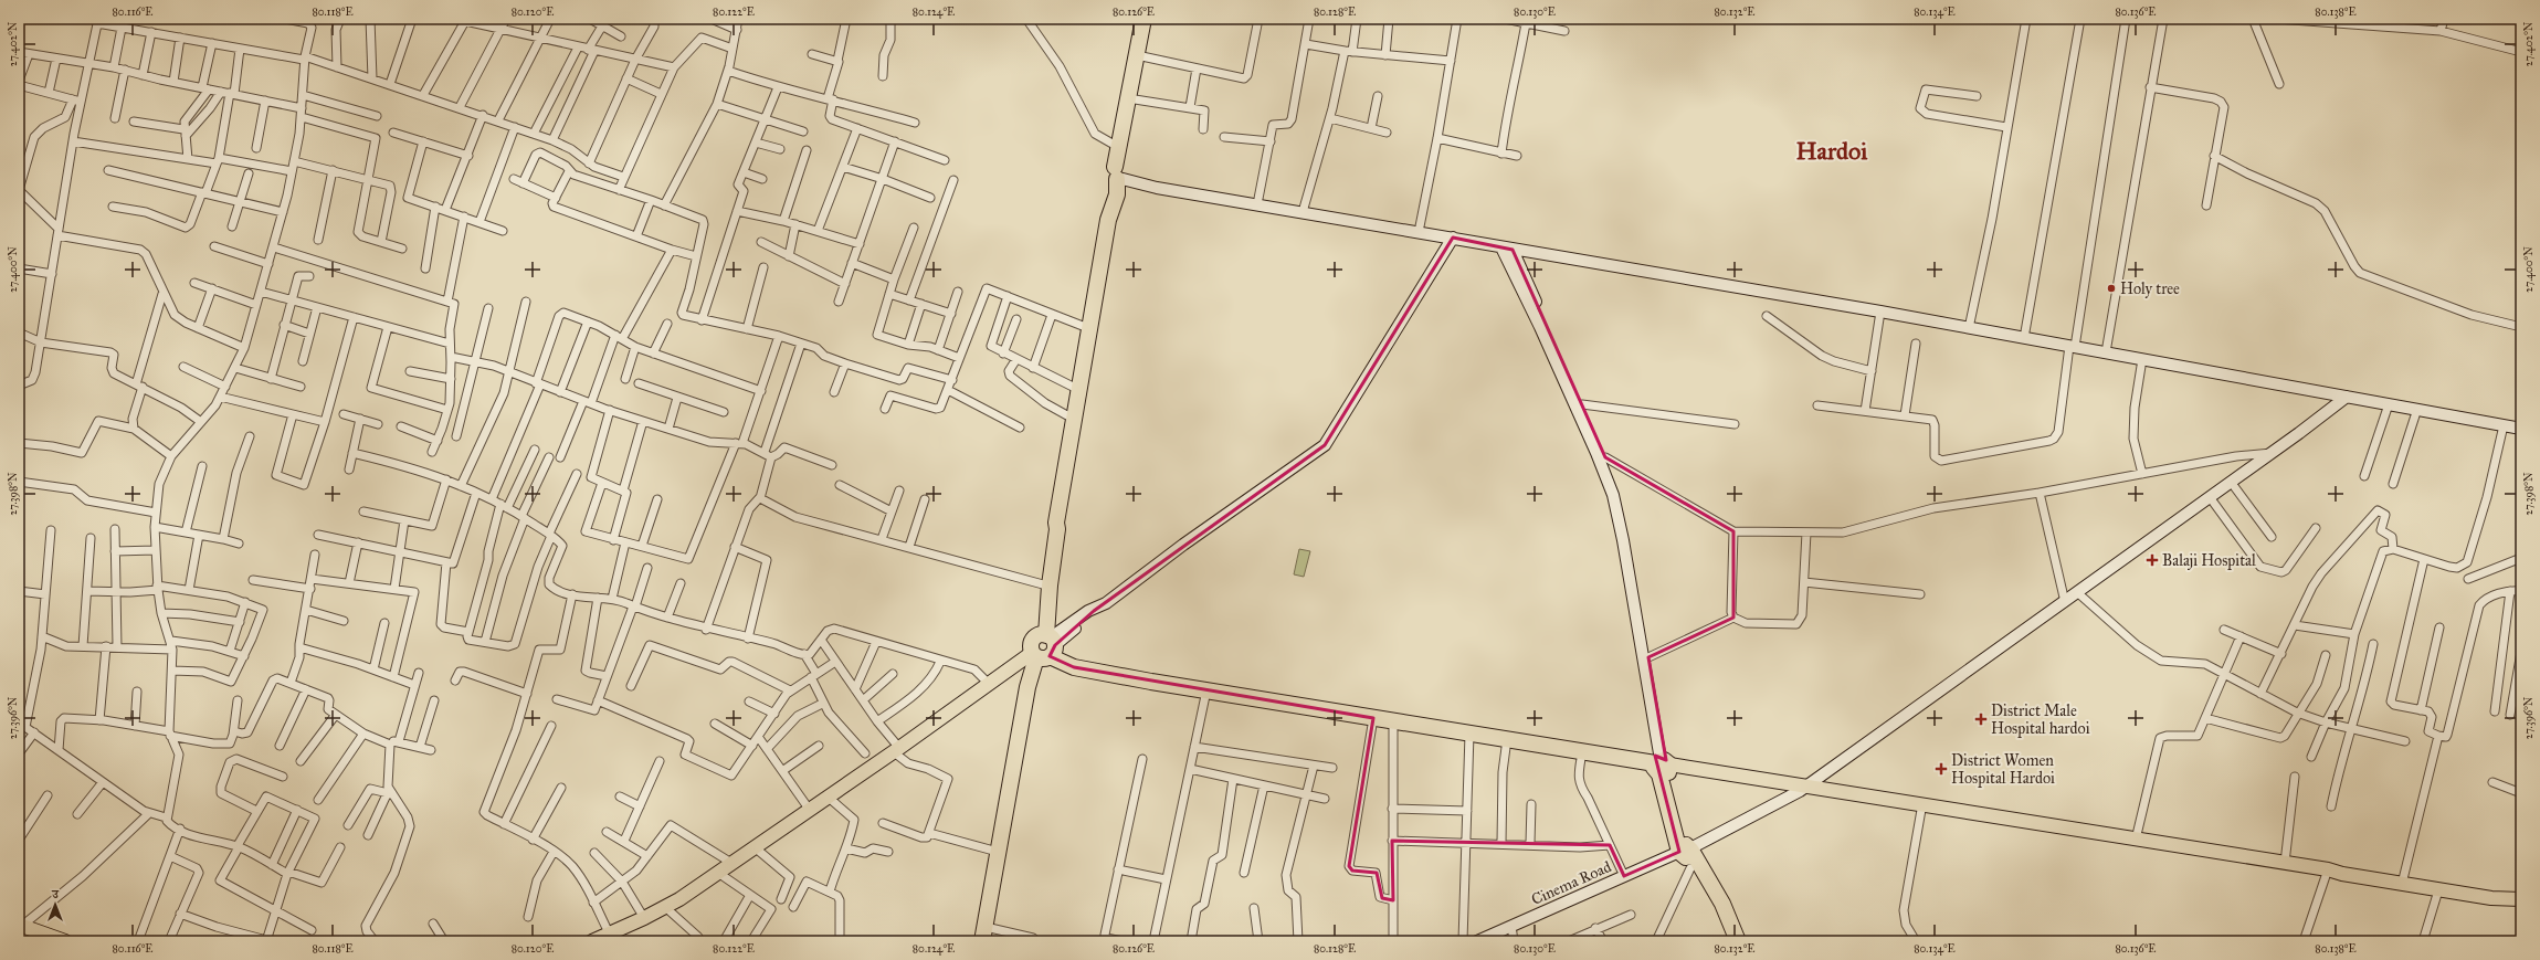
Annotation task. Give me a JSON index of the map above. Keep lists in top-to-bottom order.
{
  "streets": {
    "street": ["Cinema Road"]
  },
  "districts": ["Hardoi"],
  "places": {
    "other": ["Holy tree"],
    "health": ["Balaji Hospital", "District Male Hospital hardoi", "District Women Hospital Hardoi"]
  },
  "north": "top",
  "coordinates": [
    "80.116°E",
    "80.118°E",
    "80.120°E",
    "80.122°E",
    "80.124°E",
    "80.126°E",
    "80.128°E",
    "80.130°E",
    "80.132°E",
    "80.134°E",
    "80.136°E",
    "80.138°E",
    "27.402°N",
    "27.400°N",
    "27.398°N",
    "27.396°N"
  ]
}
